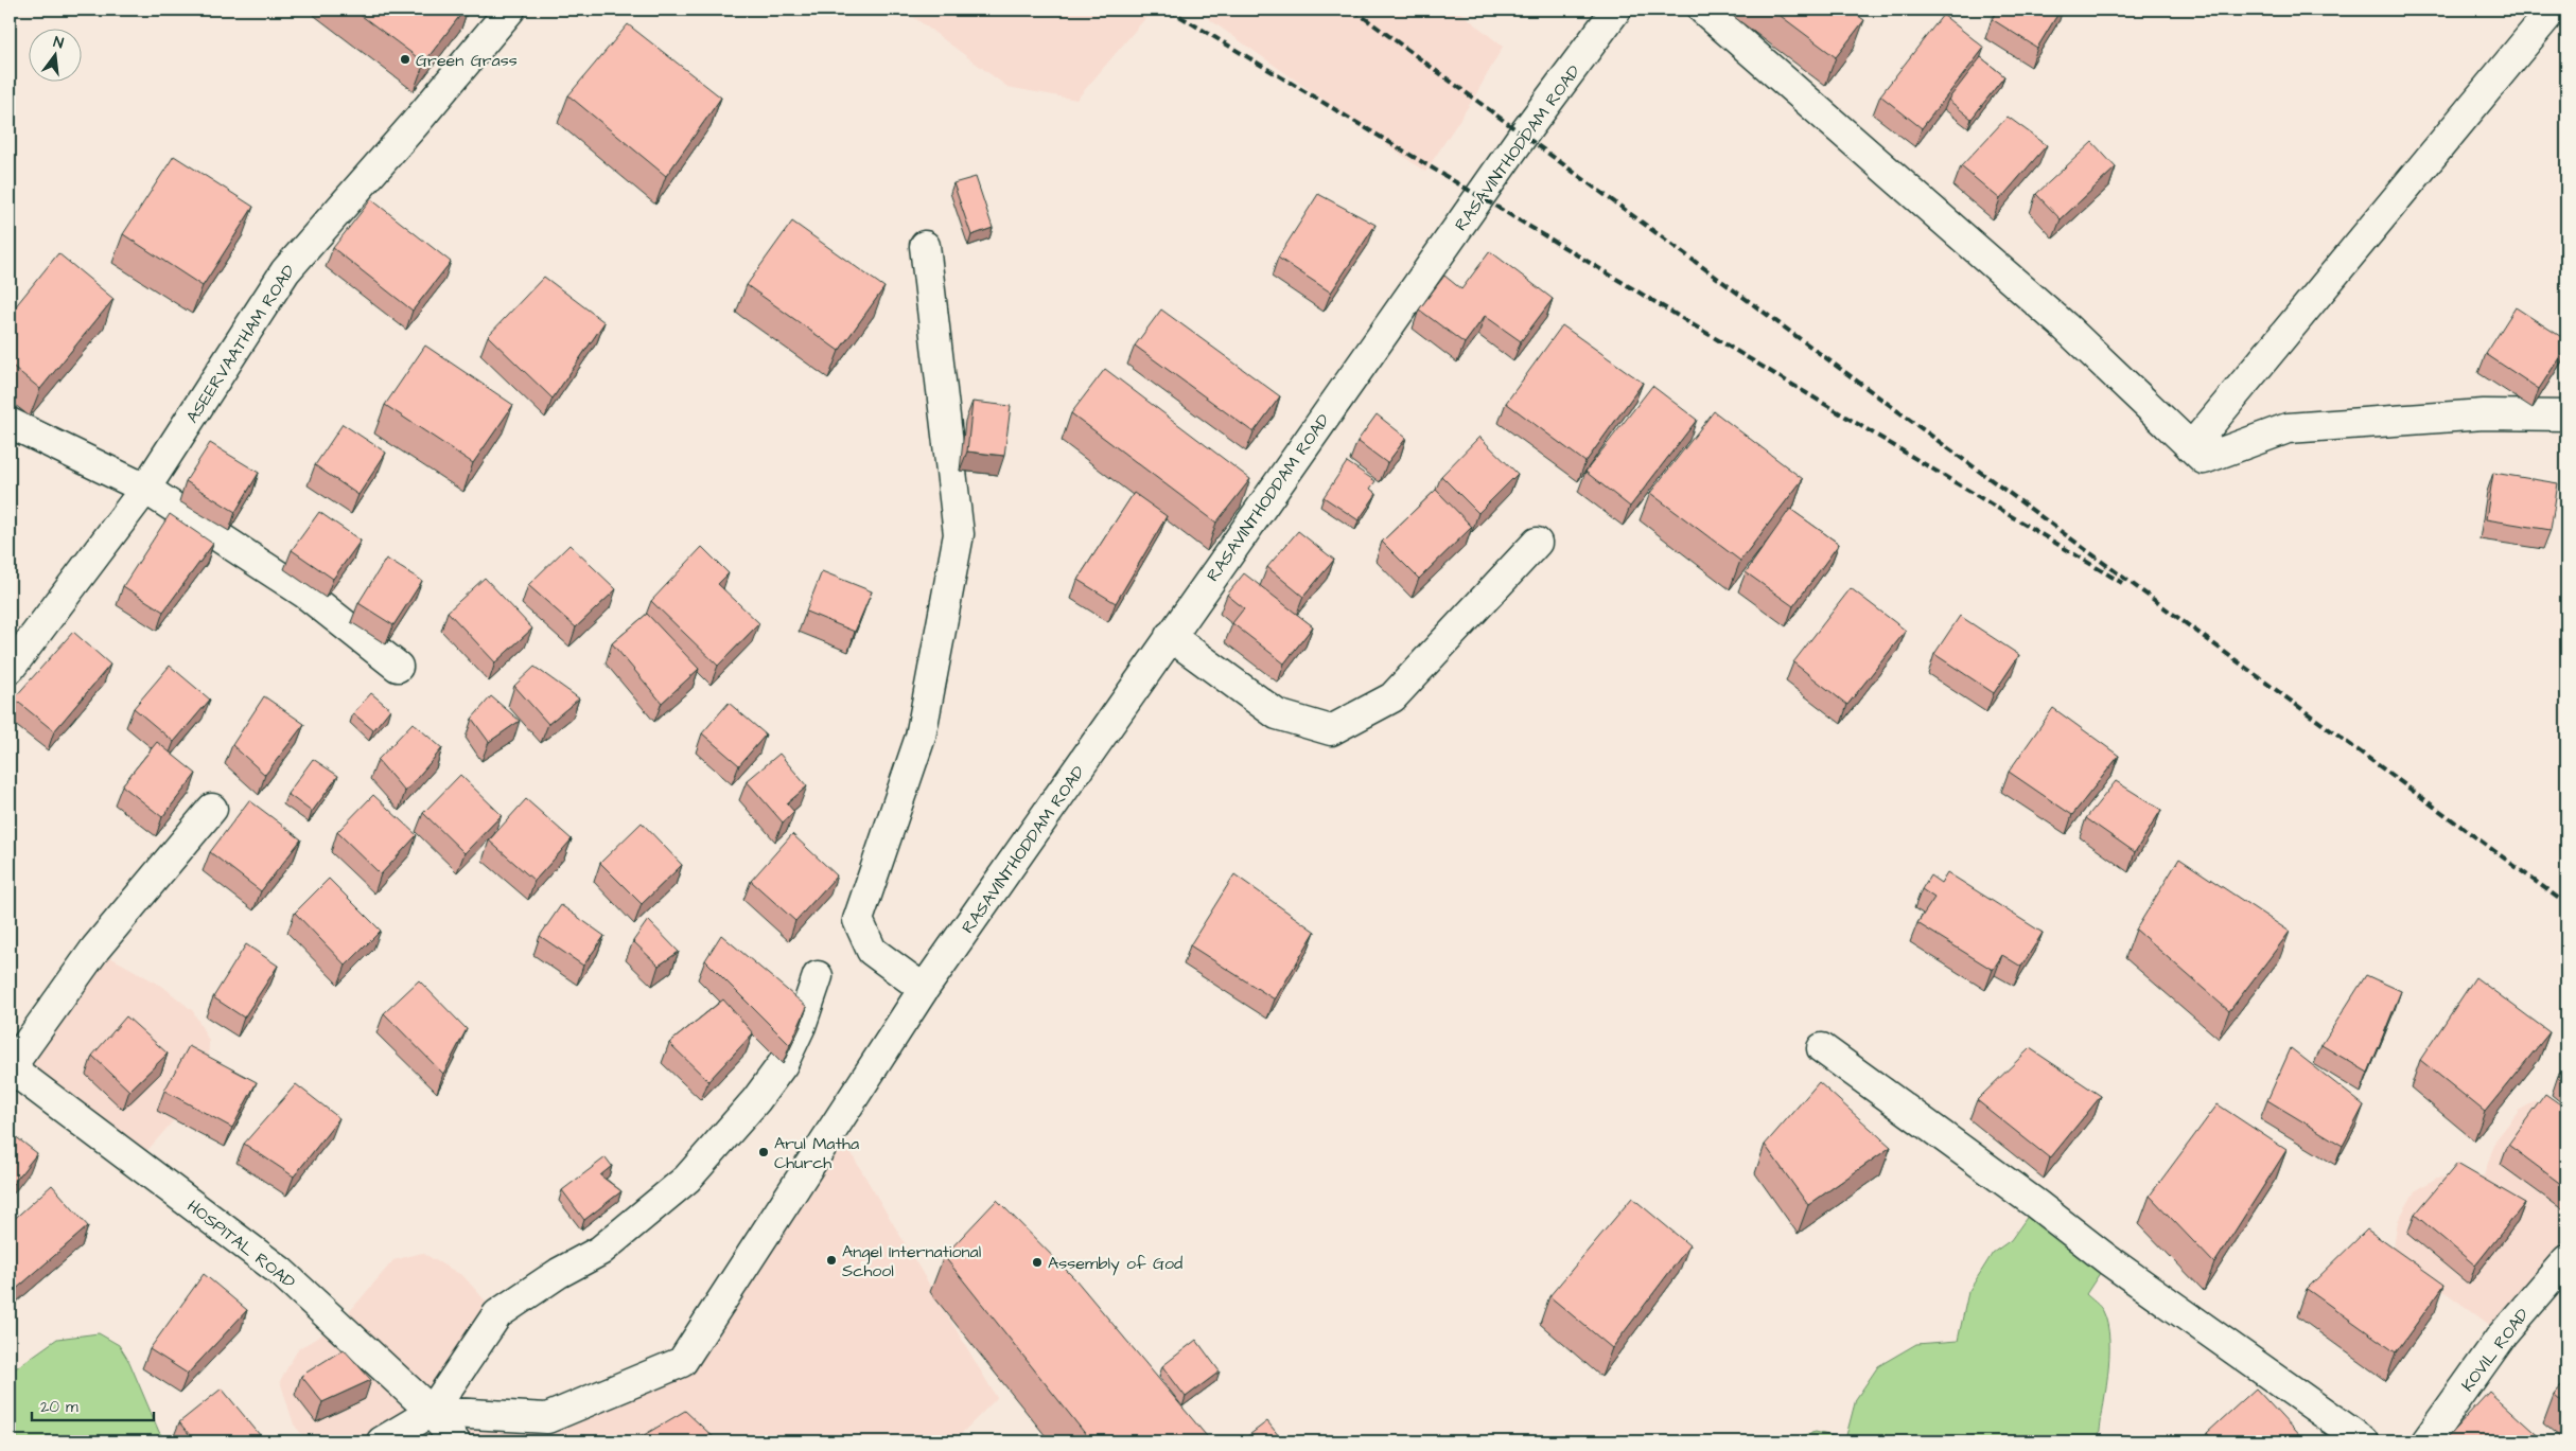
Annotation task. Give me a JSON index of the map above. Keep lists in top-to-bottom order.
{
  "streets": {
    "street": [
      "RASAVINTHODDAM ROAD",
      "ASEERVAATHAM ROAD",
      "HOSPITAL ROAD",
      "KOVIL ROAD"
    ]
  },
  "crossings": [
    ["RASAVINTHODDAM ROAD", "HOSPITAL ROAD"]
  ],
  "places": [
    "Green Grass",
    "Arul Matha Church",
    "Angel International School",
    "Assembly of God"
  ],
  "scale_bar": "20 m",
  "north": "top"
}
